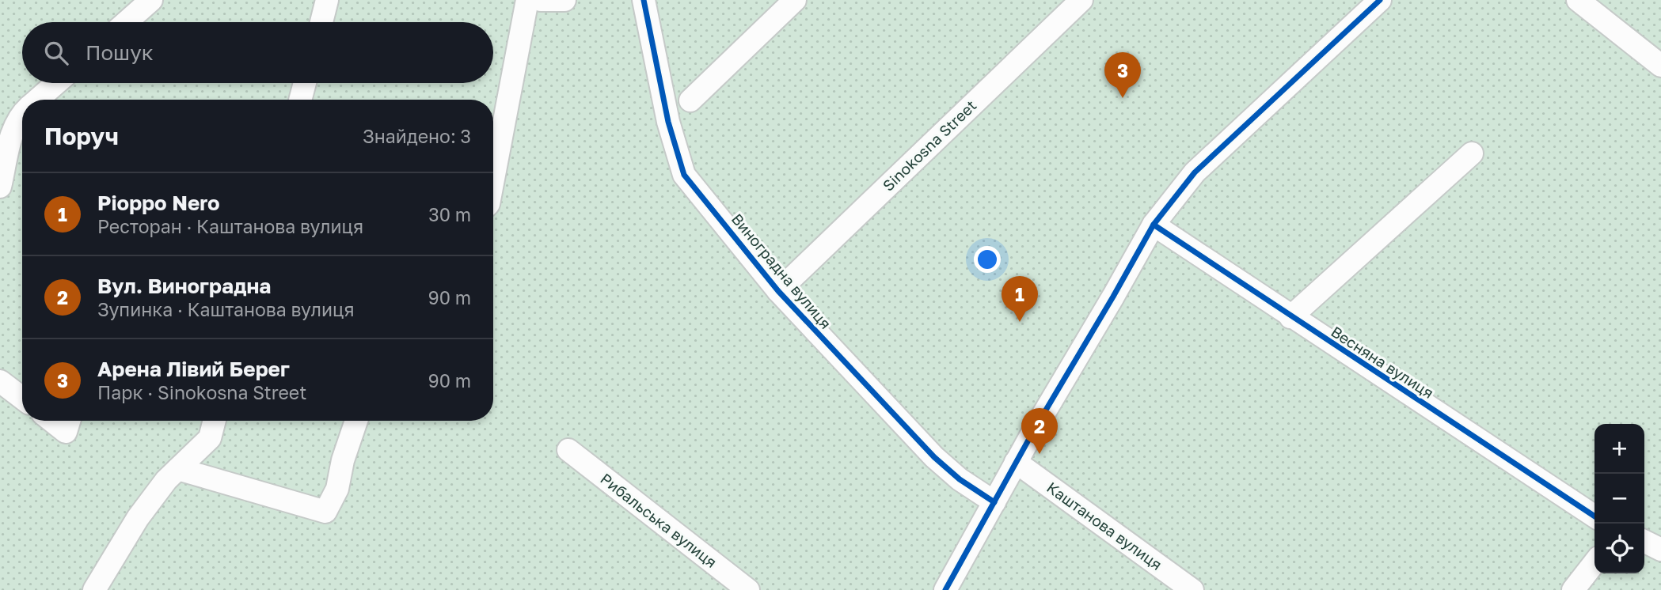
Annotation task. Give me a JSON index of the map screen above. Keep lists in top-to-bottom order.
{
  "streets": {
    "street": [
      "Sinokosna Street",
      "Виноградна вулиця",
      "Весняна вулиця",
      "Рибальська вулиця",
      "Каштанова вулиця"
    ]
  },
  "crossings": [
    ["Sinokosna Street", "Виноградна вулиця"]
  ],
  "page": {
    "search": "Пошук",
    "pins": ["3", "1", "2"],
    "heading": ["Поруч", "Знайдено: 3"],
    "list": [
      {
        "mark": "1",
        "name": "Pioppo Nero",
        "note": "Ресторан · Каштанова вулиця",
        "value": "30 m"
      },
      {
        "mark": "2",
        "name": "Вул. Виноградна",
        "note": "Зупинка · Каштанова вулиця",
        "value": "90 m"
      },
      {
        "mark": "3",
        "name": "Арена Лівий Берег",
        "note": "Парк · Sinokosna Street",
        "value": "90 m"
      }
    ],
    "map_buttons": ["+", "−"]
  }
}
